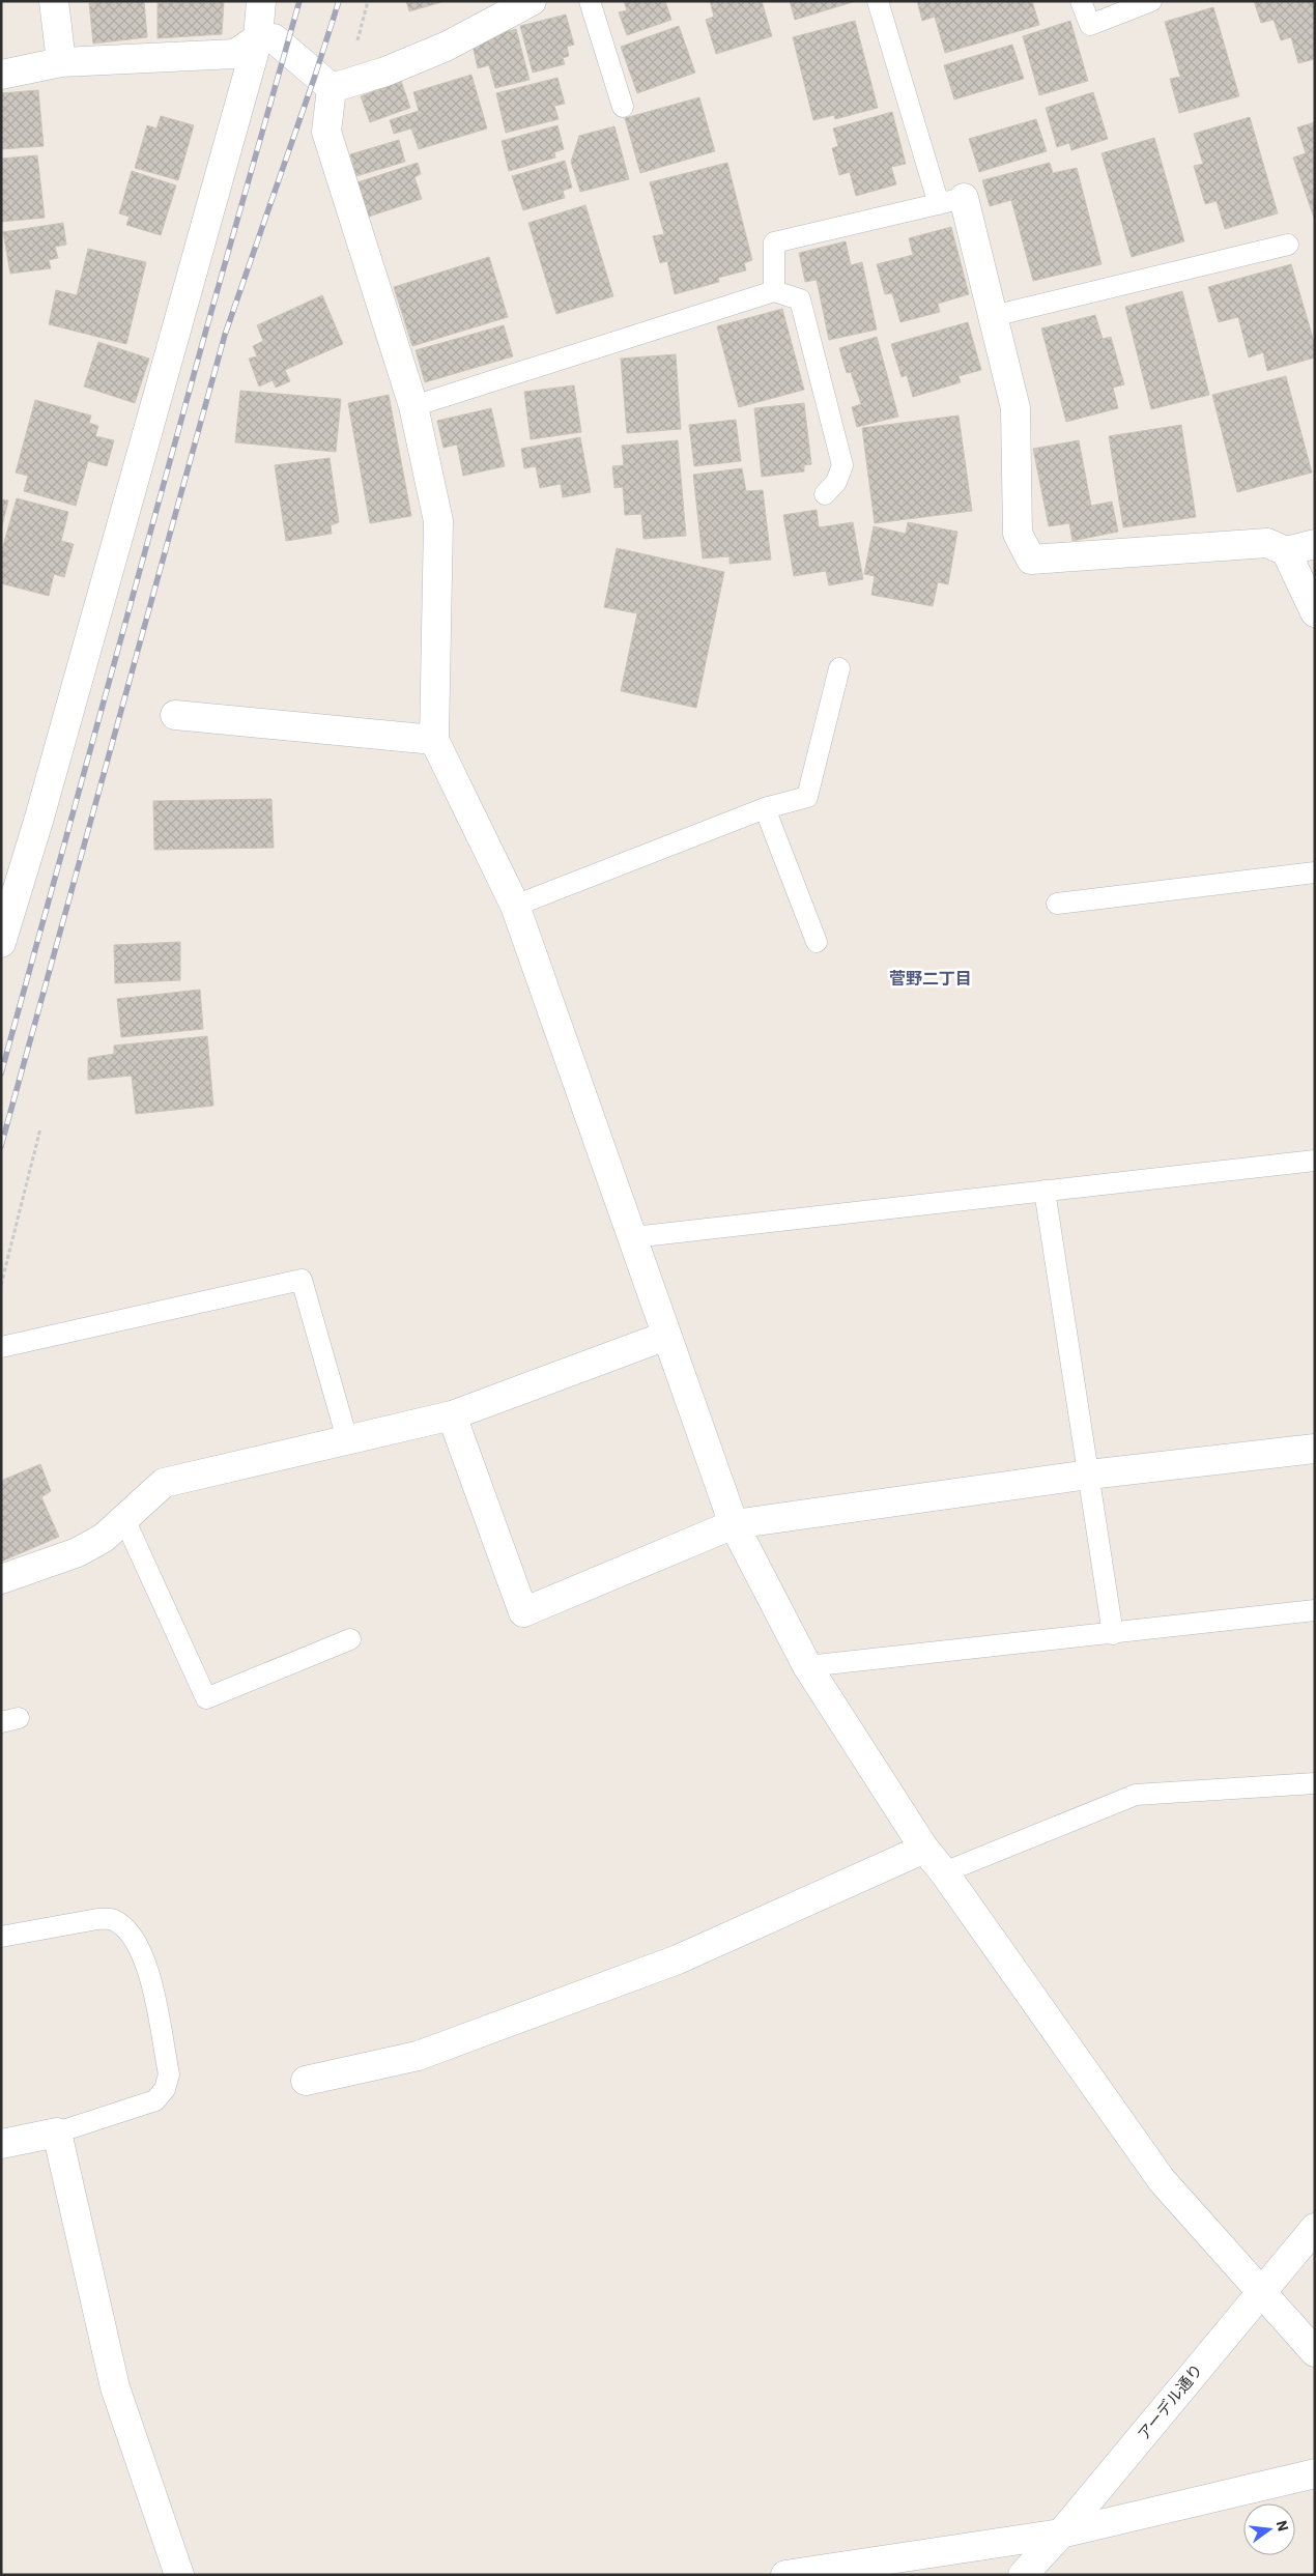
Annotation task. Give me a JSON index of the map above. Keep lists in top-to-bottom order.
{
  "streets": {
    "street": ["アーデル通り"]
  },
  "districts": ["菅野二丁目"],
  "north": "right"
}
